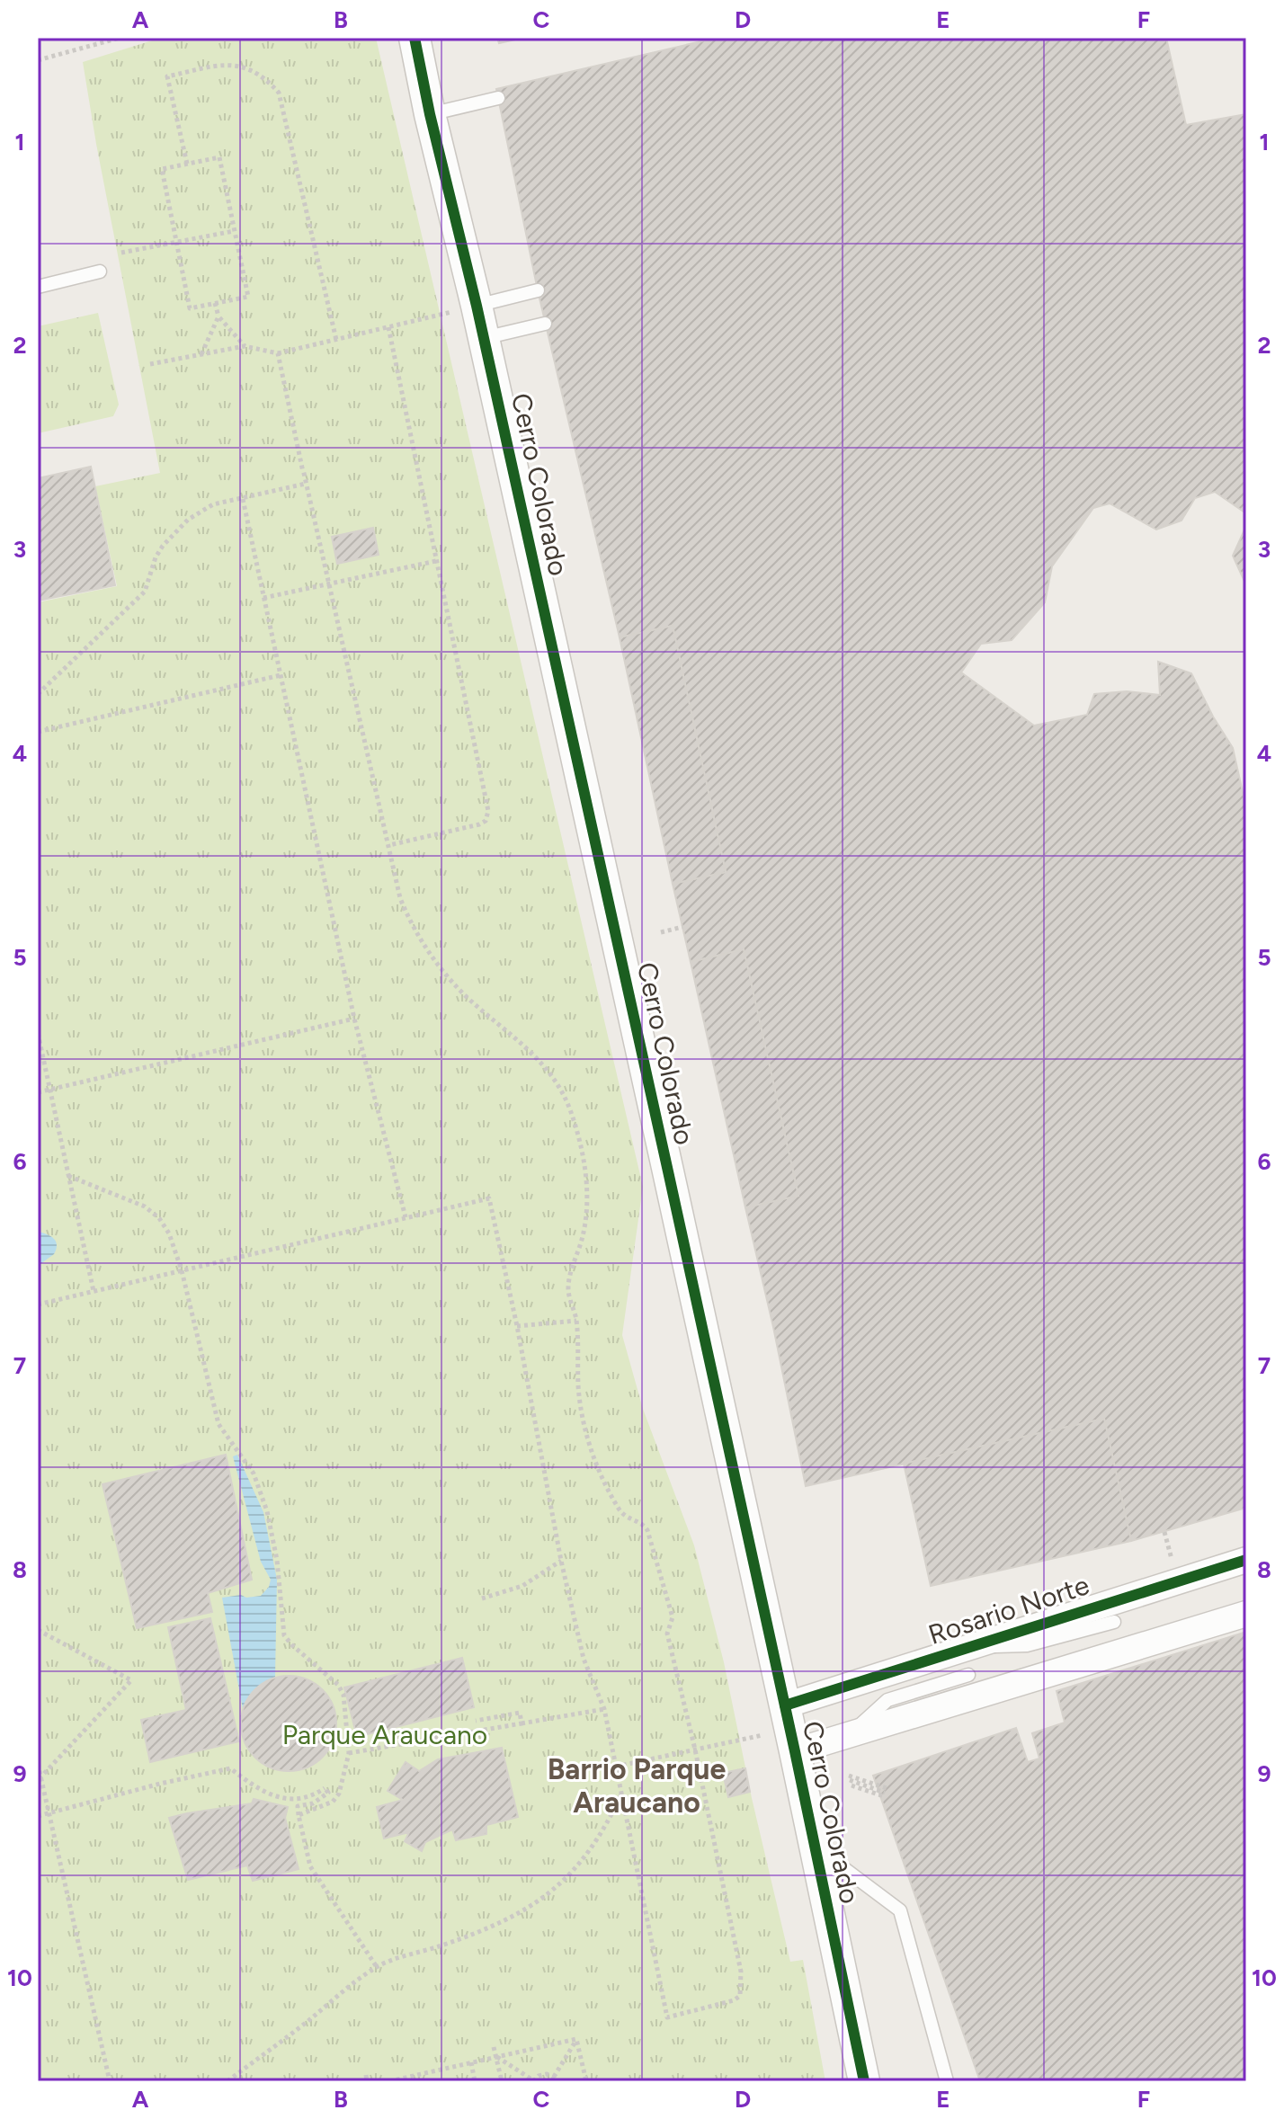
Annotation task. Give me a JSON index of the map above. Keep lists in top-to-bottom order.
{
  "streets": {
    "street": ["Cerro Colorado", "Rosario Norte"]
  },
  "crossings": [
    ["Cerro Colorado", "Rosario Norte"]
  ],
  "districts": ["Barrio Parque Araucano"],
  "parks": ["Parque Araucano"],
  "grid": {
    "columns": [
      "A",
      "B",
      "C",
      "D",
      "E",
      "F"
    ],
    "rows": [
      "1",
      "2",
      "3",
      "4",
      "5",
      "6",
      "7",
      "8",
      "9",
      "10"
    ]
  }
}
